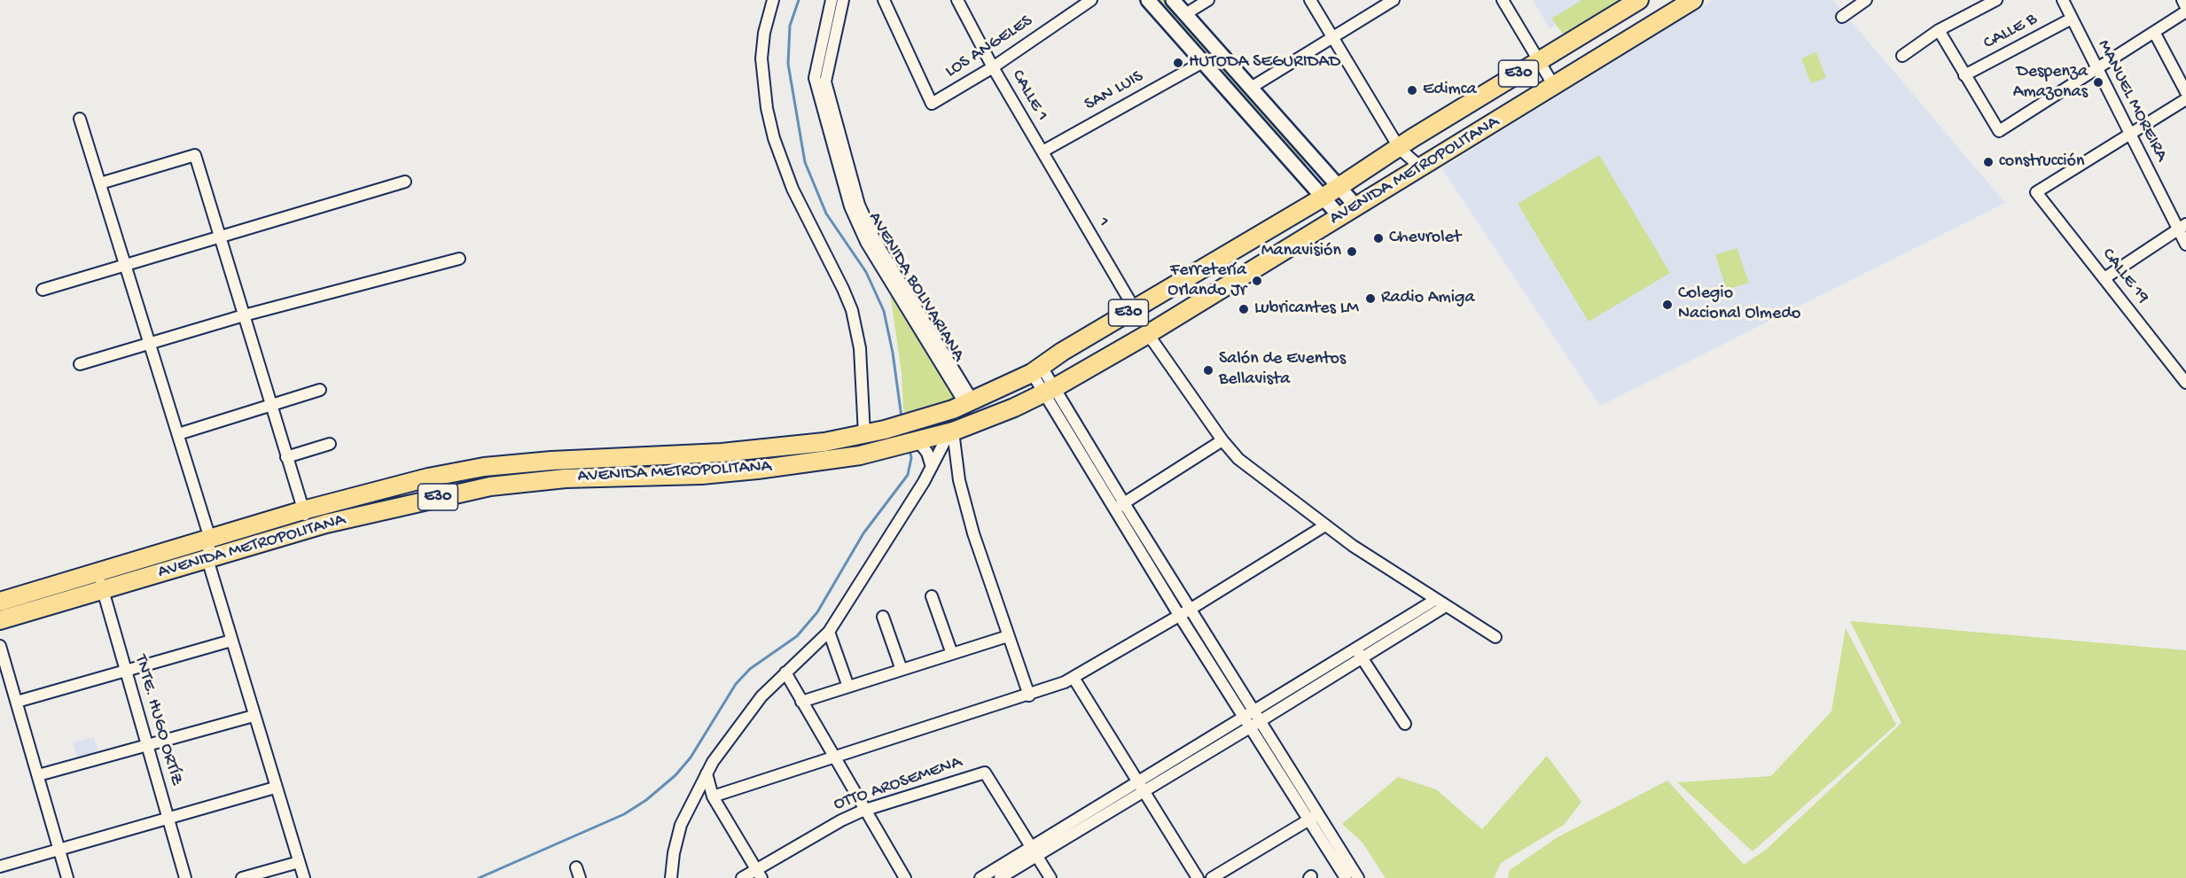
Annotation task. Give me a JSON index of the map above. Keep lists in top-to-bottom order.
{
  "streets": {
    "highway": ["E30", "AVENIDA METROPOLITANA"],
    "street": [
      "CALLE B",
      "LOS ANGELES",
      "SAN LUIS",
      "CALLE 1",
      "MANUEL MOREIRA",
      "1",
      "CALLE 19",
      "AVENIDA BOLIVARIANA",
      "TNTE. HUGO ORTÍZ",
      "OTTO AROSEMENA"
    ]
  },
  "crossings": [
    ["CALLE B", "MANUEL MOREIRA"],
    ["LOS ANGELES", "CALLE 1"],
    ["E30", "AVENIDA METROPOLITANA"],
    ["E30", "1"],
    ["E30", "AVENIDA BOLIVARIANA"],
    ["E30", "TNTE. HUGO ORTÍZ"],
    ["SAN LUIS", "CALLE 1"],
    ["SAN LUIS", "1"],
    ["CALLE 1", "1"],
    ["MANUEL MOREIRA", "CALLE 19"],
    ["AVENIDA METROPOLITANA", "TNTE. HUGO ORTÍZ"]
  ],
  "places": [
    "HUTODA SEGURIDAD",
    "Despenza Amazonas",
    "Edimca",
    "construcción",
    "Chevrolet",
    "Manavisión",
    "Ferretería Orlando Jr",
    "Radio Amiga",
    "Colegio Nacional Olmedo",
    "Lubricantes LM",
    "Salón de Eventos Bellavista"
  ]
}
